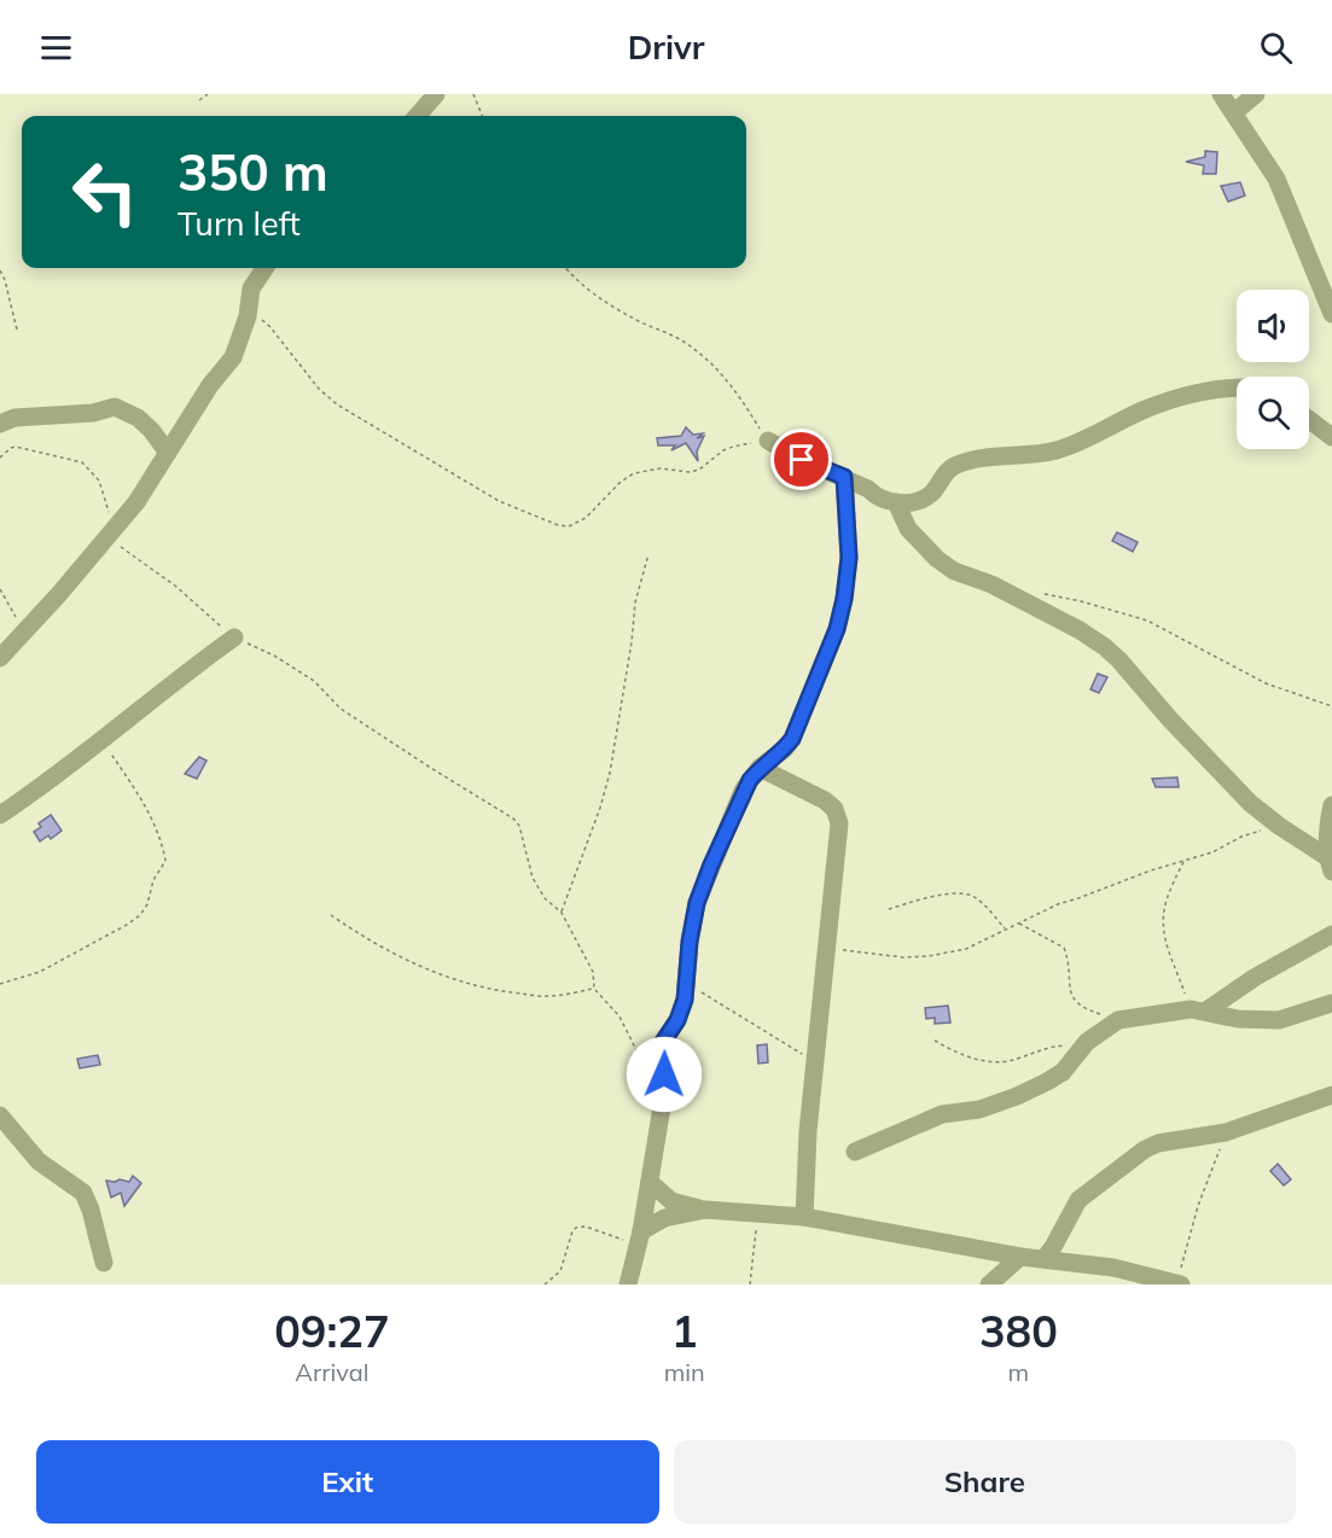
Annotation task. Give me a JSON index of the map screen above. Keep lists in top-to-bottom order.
{
  "page": {
    "header": "Drivr",
    "turn": ["350 m", "Turn left"],
    "eta": [
      "09:27",
      "Arrival",
      "1",
      "min",
      "380",
      "m"
    ],
    "buttons": ["Exit", "Share"]
  }
}
